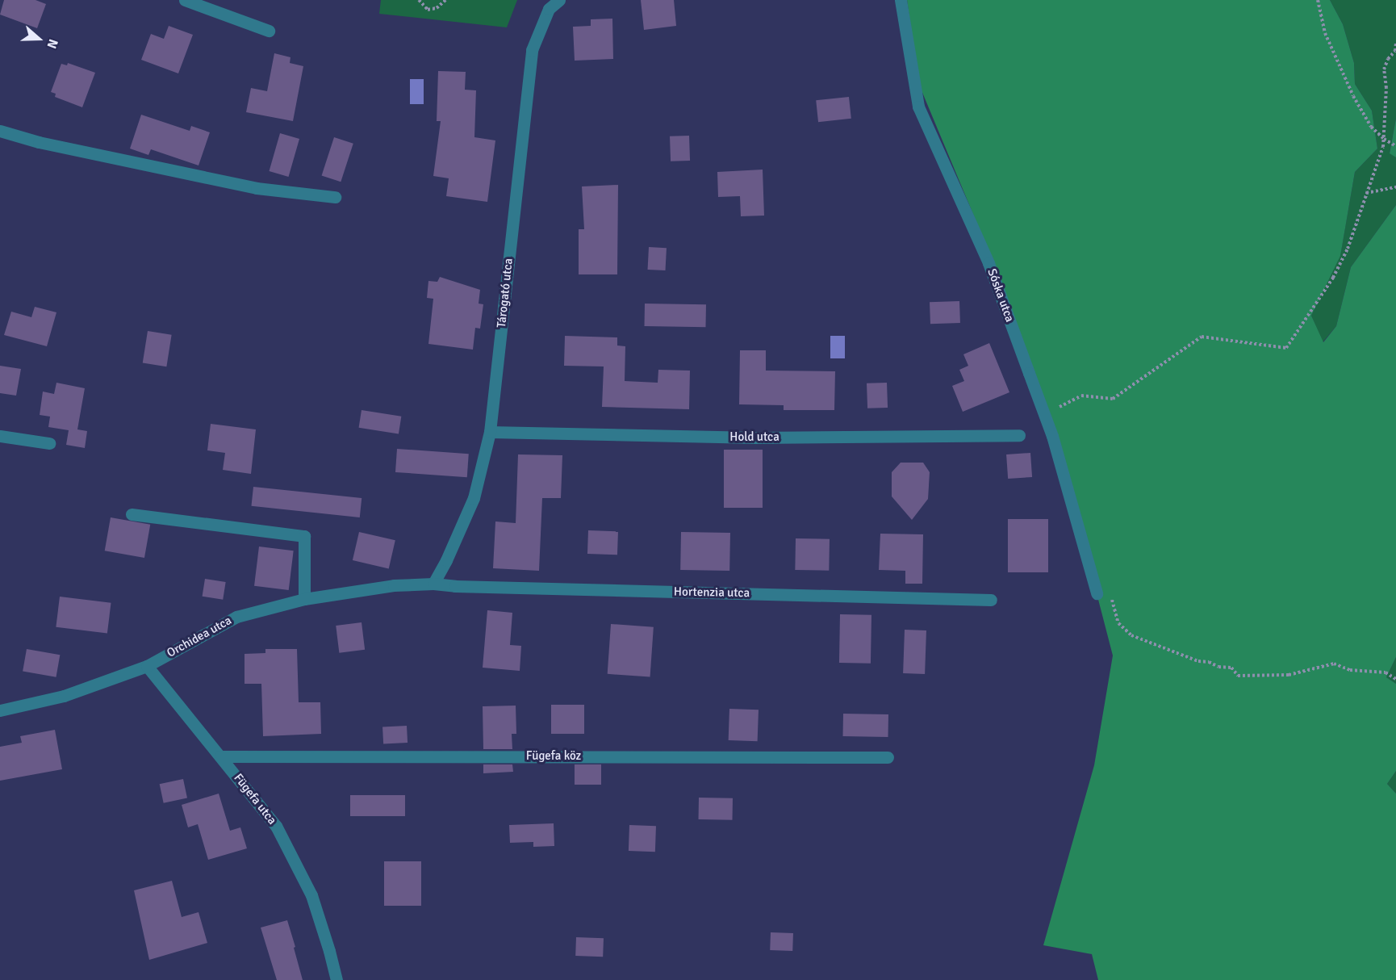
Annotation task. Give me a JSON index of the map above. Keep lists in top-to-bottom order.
{
  "streets": {
    "street": [
      "Tárogató utca",
      "Sóska utca",
      "Hold utca",
      "Hortenzia utca",
      "Orchidea utca",
      "Fügefa köz",
      "Fügefa utca"
    ]
  },
  "crossings": [
    ["Tárogató utca", "Hold utca"],
    ["Tárogató utca", "Hortenzia utca"],
    ["Tárogató utca", "Orchidea utca"],
    ["Hortenzia utca", "Orchidea utca"],
    ["Orchidea utca", "Fügefa utca"],
    ["Fügefa köz", "Fügefa utca"]
  ],
  "north": "right"
}
